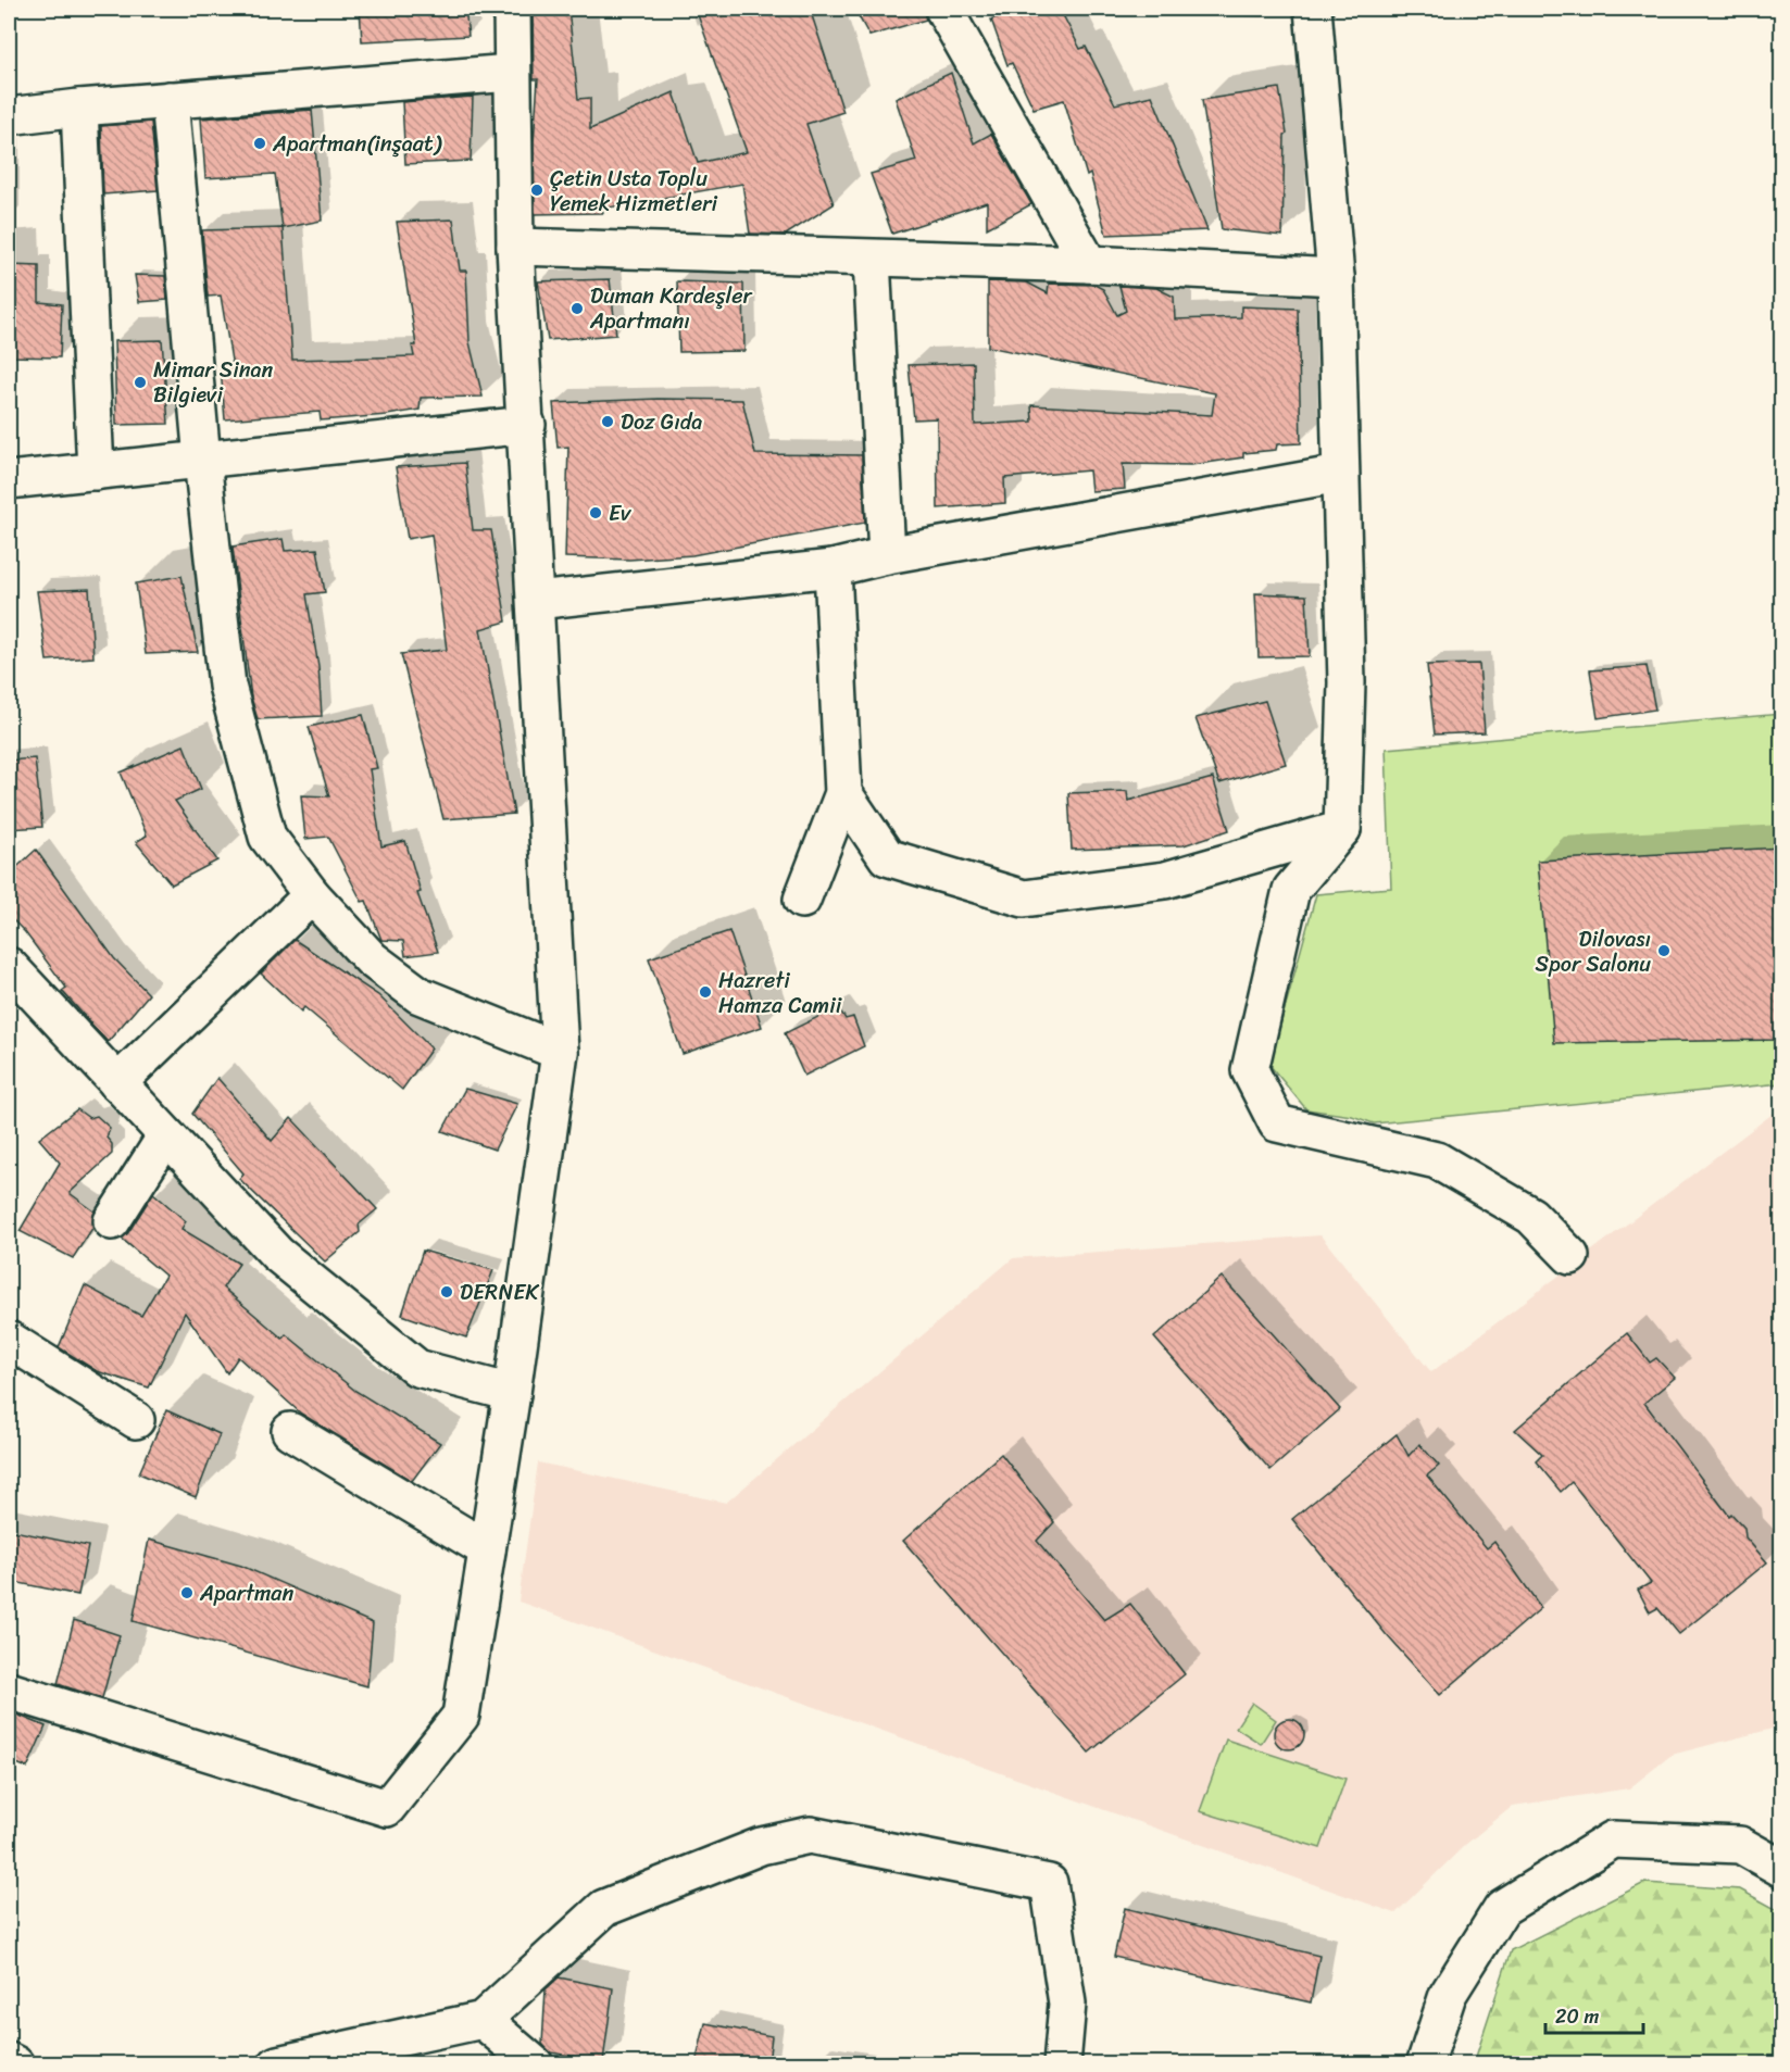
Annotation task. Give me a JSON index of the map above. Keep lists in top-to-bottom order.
{
  "places": [
    "Apartman(inşaat)",
    "Çetin Usta Toplu Yemek Hizmetleri",
    "Duman Kardeşler Apartmanı",
    "Mimar Sinan Bilgievi",
    "Doz Gıda",
    "Ev",
    "Dilovası Spor Salonu",
    "Hazreti Hamza Camii",
    "DERNEK",
    "Apartman"
  ],
  "scale_bar": "20 m"
}
